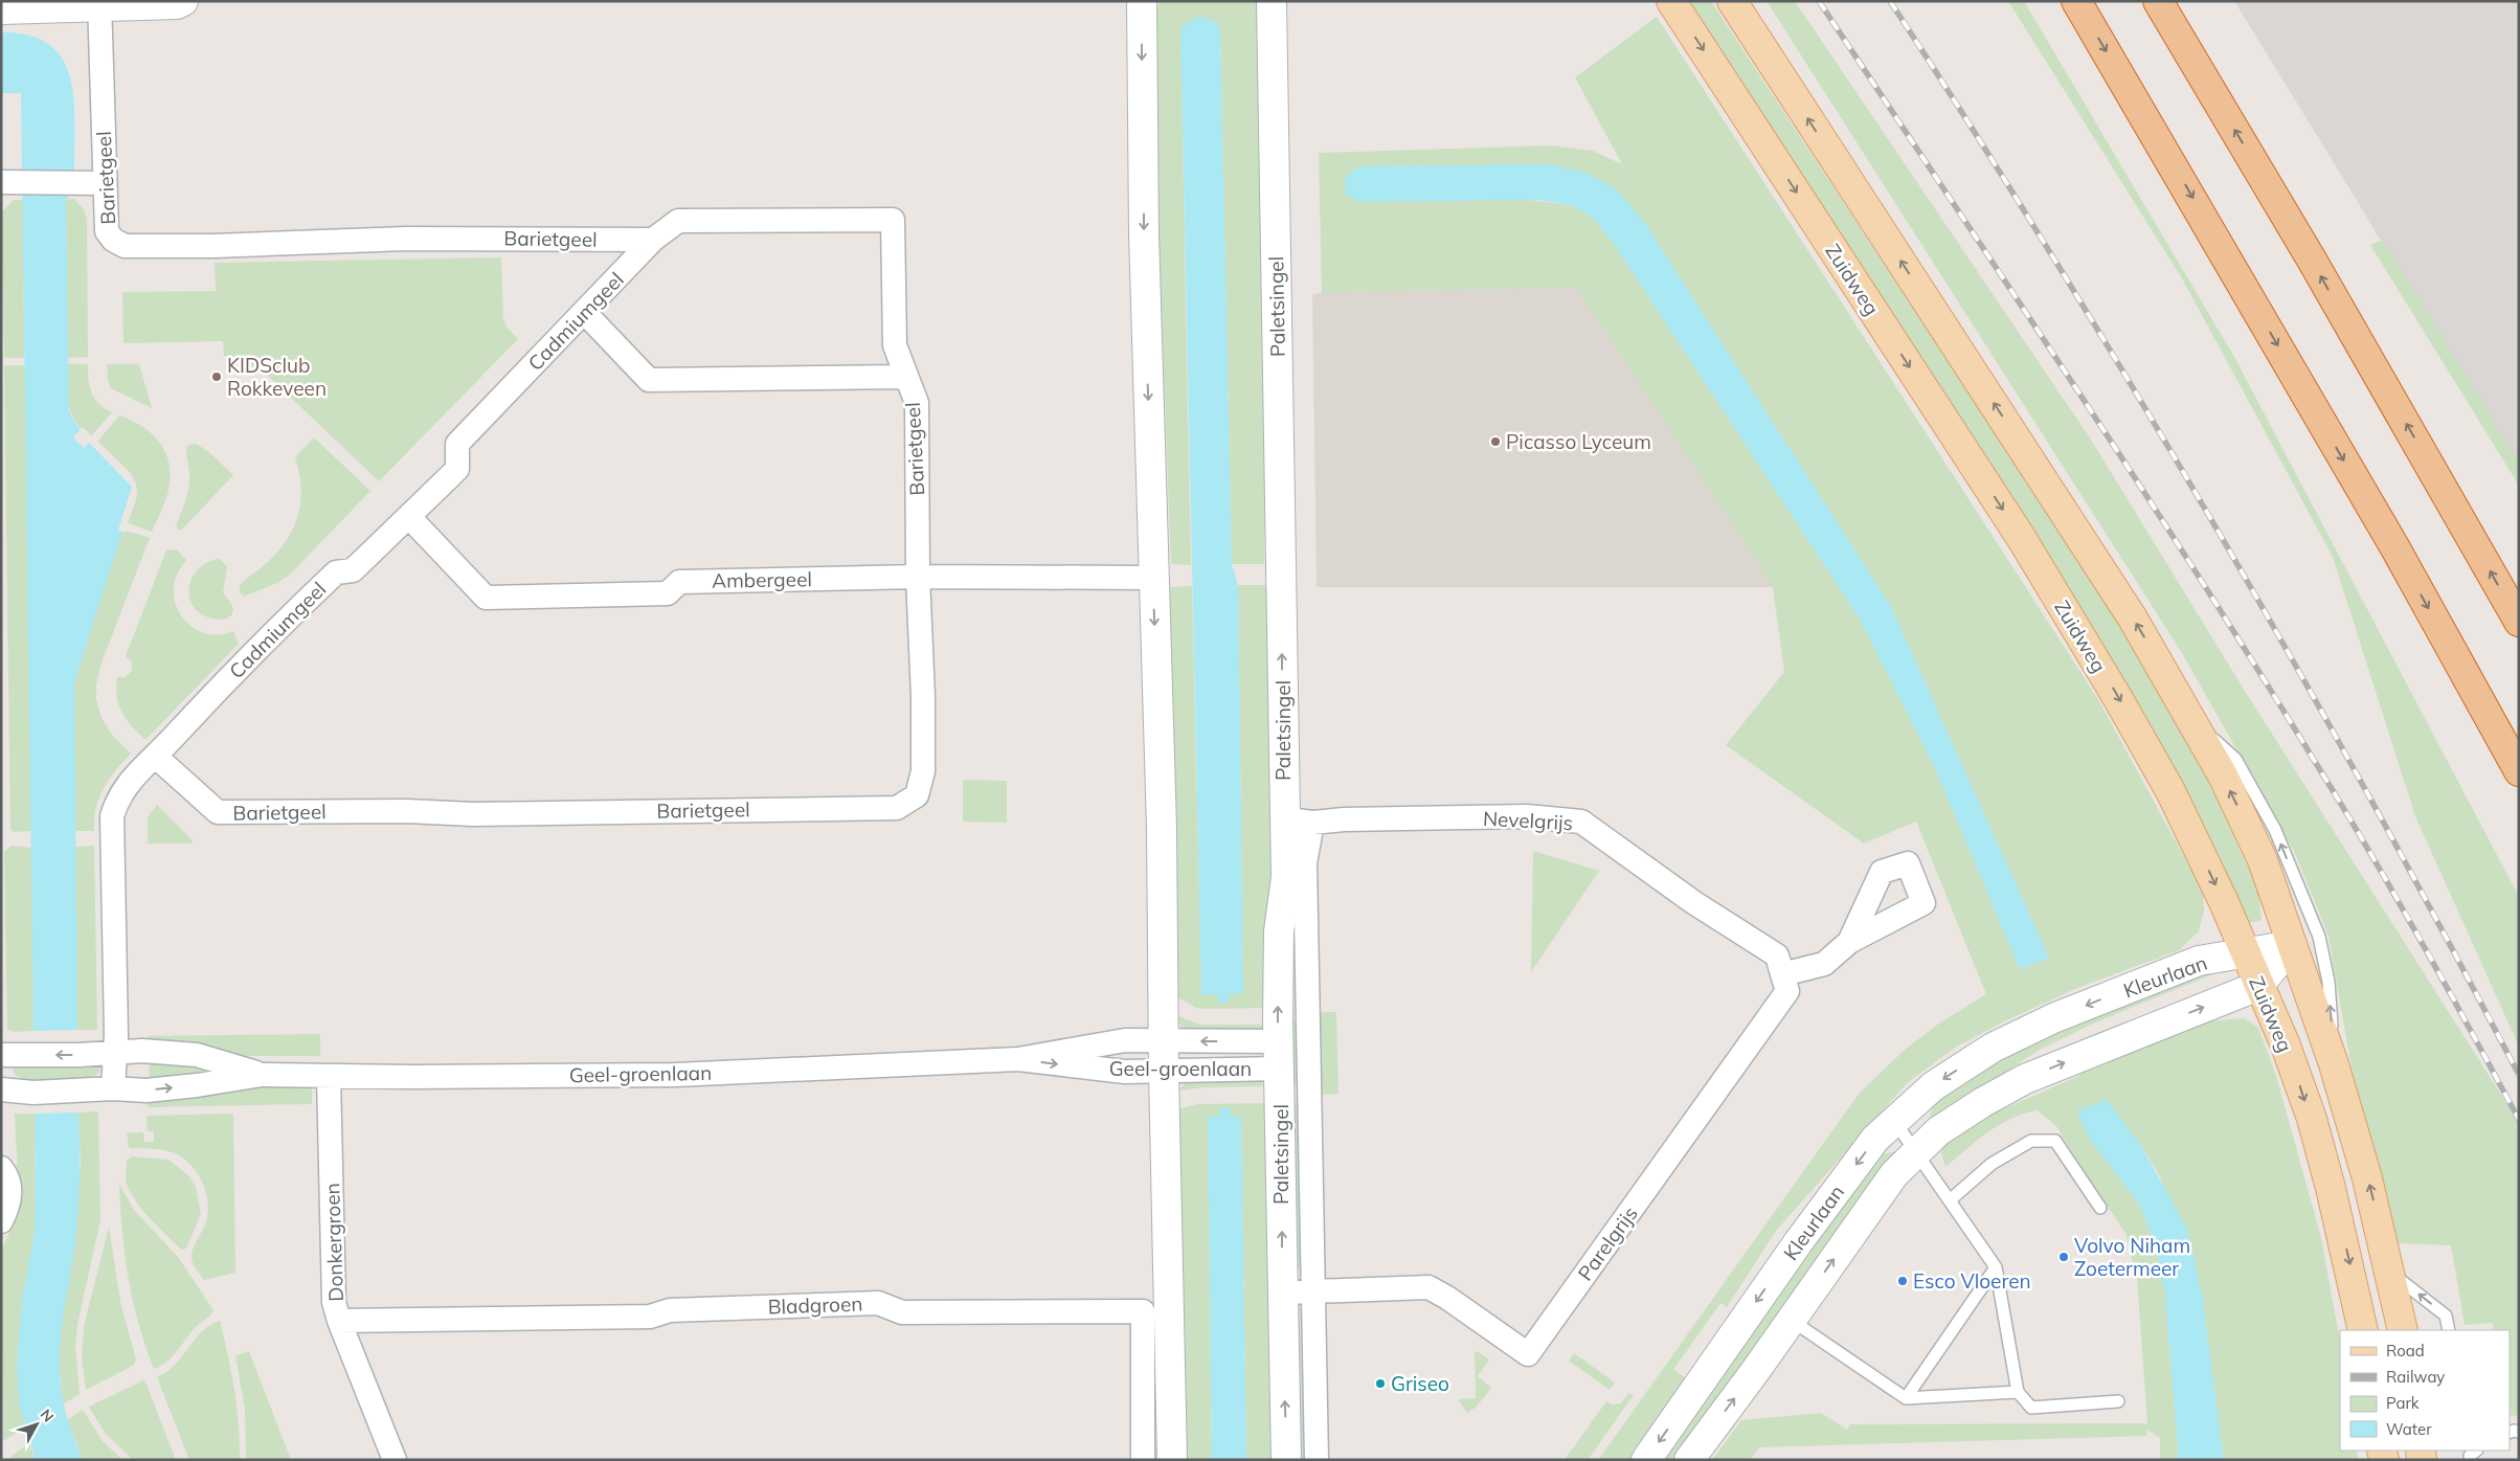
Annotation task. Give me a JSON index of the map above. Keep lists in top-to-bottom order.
{
  "streets": {
    "main road": ["Zuidweg"],
    "street": [
      "Barietgeel",
      "Paletsingel",
      "Cadmiumgeel",
      "Ambergeel",
      "Nevelgrijs",
      "Kleurlaan",
      "Geel-groenlaan",
      "Donkergroen",
      "Parelgrijs",
      "Bladgroen"
    ]
  },
  "crossings": [
    ["Barietgeel", "Cadmiumgeel"],
    ["Barietgeel", "Ambergeel"],
    ["Zuidweg", "Kleurlaan"],
    ["Paletsingel", "Nevelgrijs"],
    ["Paletsingel", "Geel-groenlaan"],
    ["Paletsingel", "Parelgrijs"],
    ["Cadmiumgeel", "Ambergeel"],
    ["Cadmiumgeel", "Geel-groenlaan"],
    ["Nevelgrijs", "Parelgrijs"],
    ["Geel-groenlaan", "Donkergroen"],
    ["Donkergroen", "Bladgroen"]
  ],
  "places": [
    "KIDSclub Rokkeveen",
    "Picasso Lyceum",
    "Volvo Niham Zoetermeer",
    "Esco Vloeren",
    "Griseo"
  ],
  "legend": [
    "Road",
    "Railway",
    "Park",
    "Water"
  ],
  "north": "top right"
}
